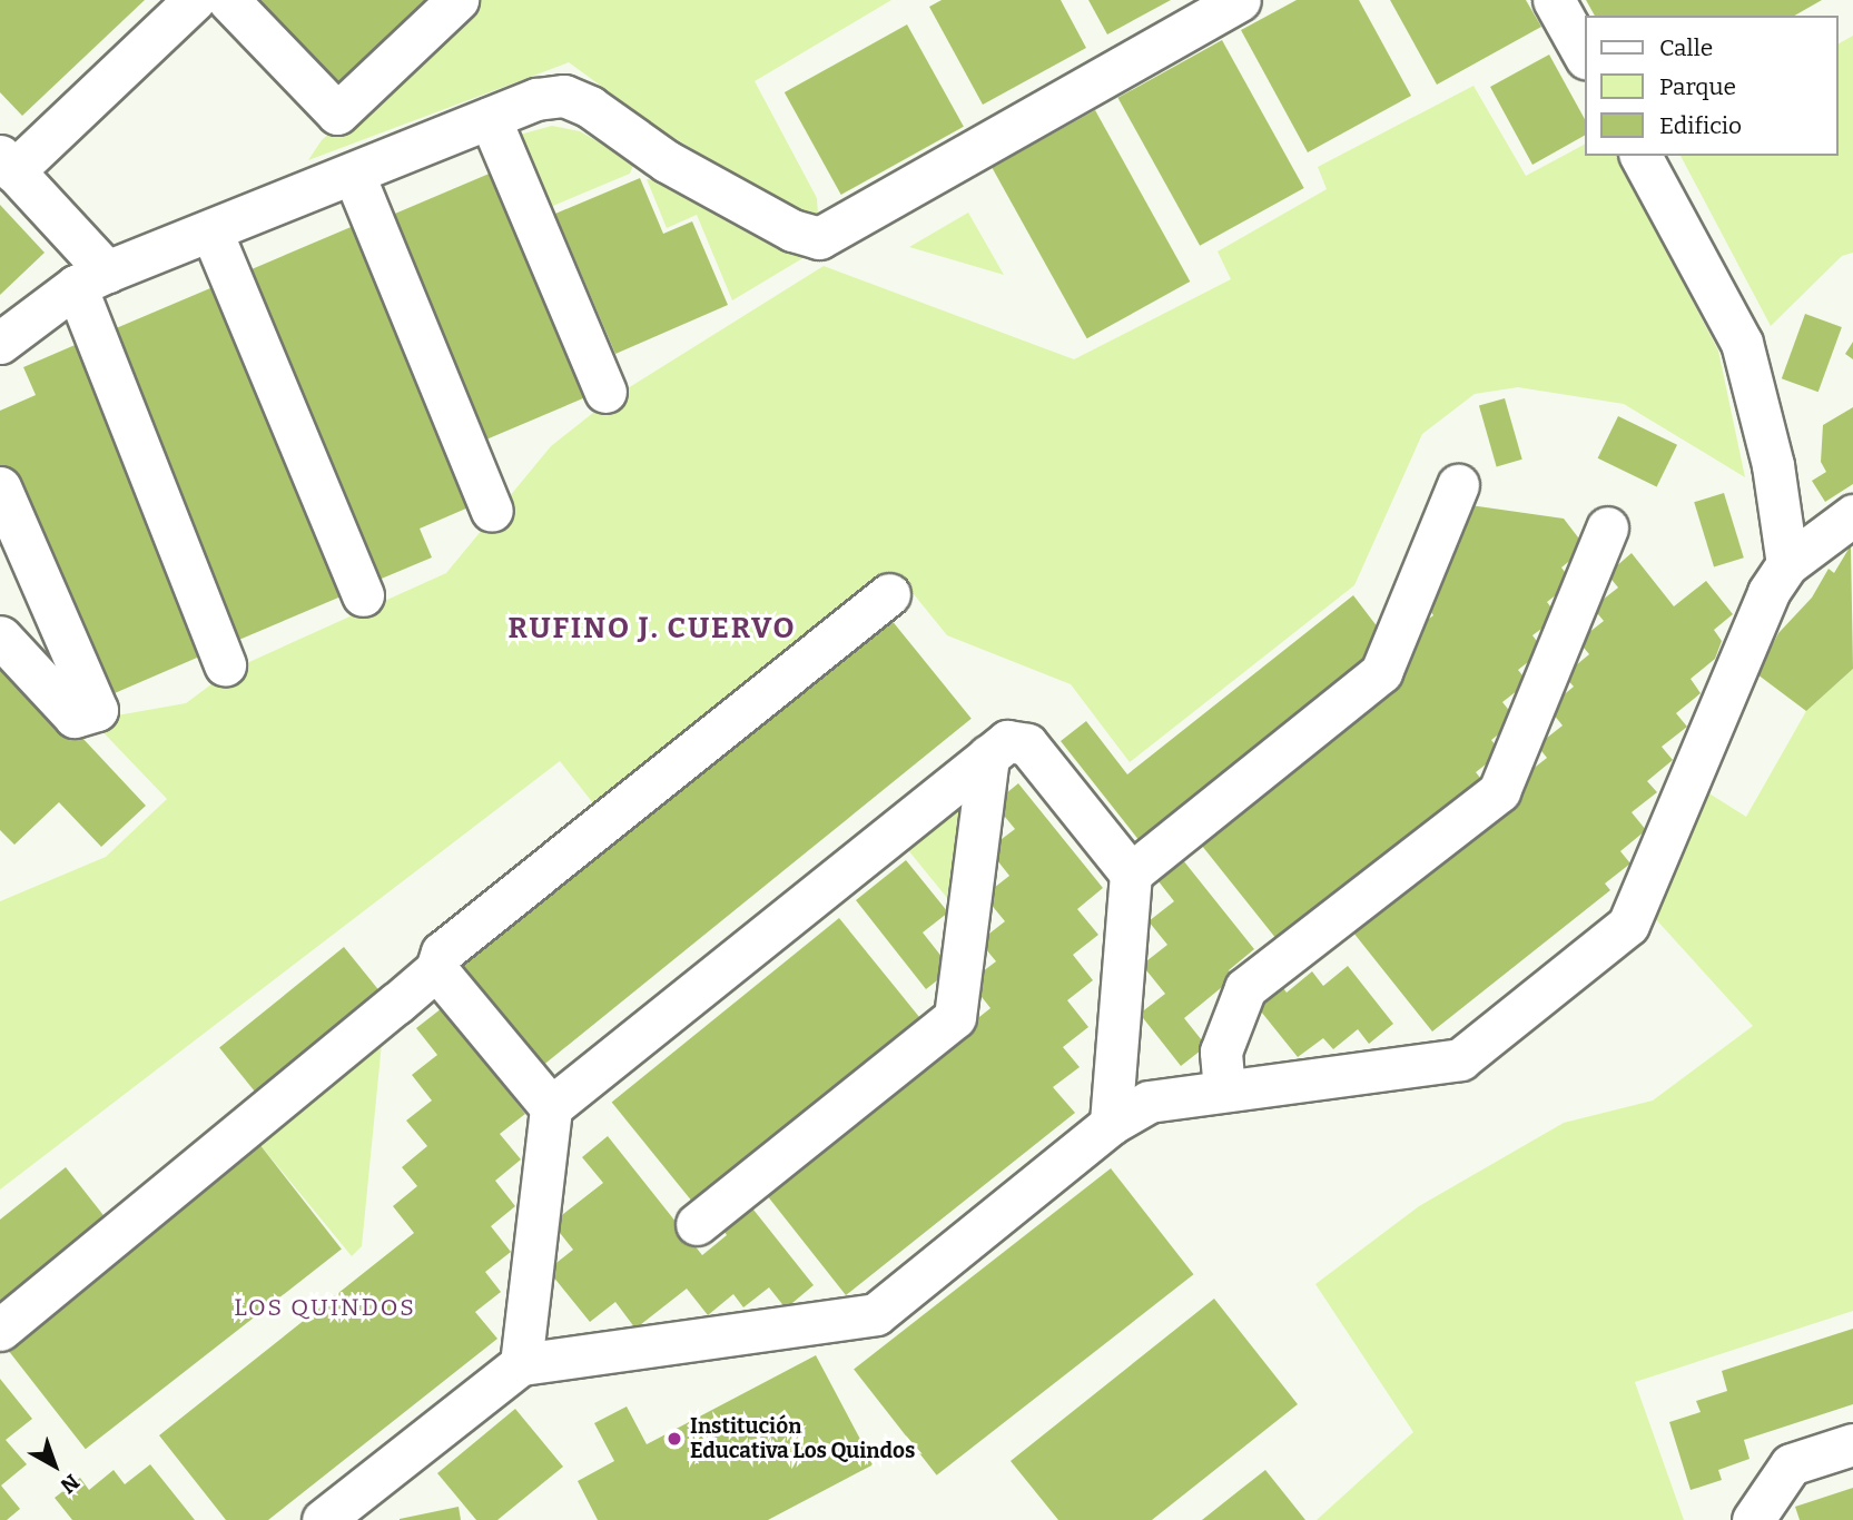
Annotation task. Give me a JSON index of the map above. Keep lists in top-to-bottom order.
{
  "districts": ["RUFINO J. CUERVO", "LOS QUINDOS"],
  "places": ["Institución Educativa Los Quindos"],
  "legend": ["Calle", "Parque", "Edificio"],
  "north": "bottom right"
}
